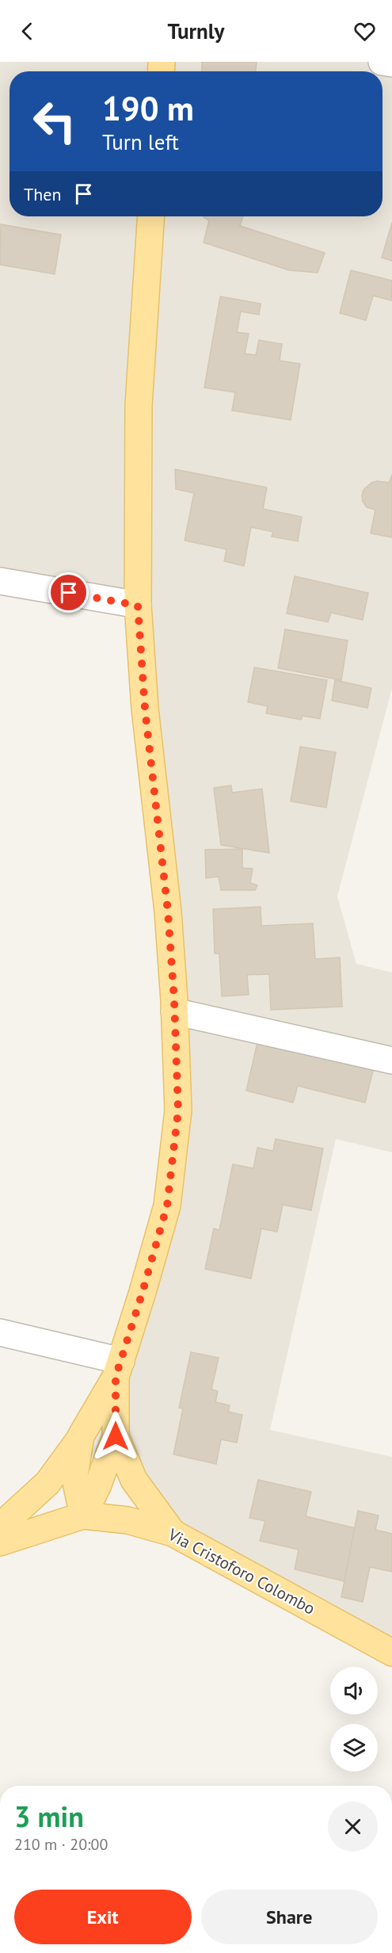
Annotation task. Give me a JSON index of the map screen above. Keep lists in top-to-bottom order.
{
  "streets": {
    "main road": ["Via Cristoforo Colombo"]
  },
  "page": {
    "header": "Turnly",
    "turn": ["190 m", "Turn left"],
    "then": "Then",
    "heading": ["3 min", "210 m · 20:00"],
    "buttons": ["Exit", "Share"]
  }
}
